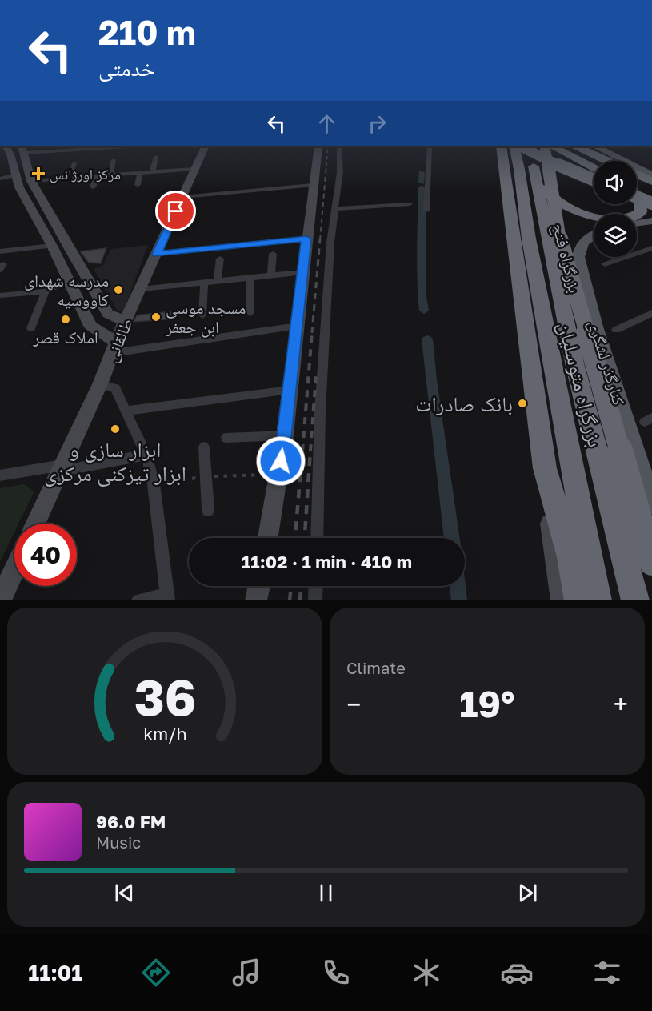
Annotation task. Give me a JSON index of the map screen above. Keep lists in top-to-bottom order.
{
  "streets": {
    "highway": ["بزرگراه فتح", "بزرگراه متوسلیان"],
    "main road": ["کنارگذر لشگری"],
    "street": ["طالقانی"]
  },
  "places": {
    "health": ["مرکز اورژانس"],
    "other": [
      "مدرسه شهدای کاووسیه",
      "مسجد موسی ابن جعفر",
      "املاک قصر",
      "بانک صادرات",
      "ابزار سازی و ابزار تیزکنی مرکزی"
    ]
  },
  "page": {
    "turn": ["210 m", "خدمتی"],
    "limit": "40",
    "trip": "11:02 · 1 min · 410 m",
    "tile": "Climate",
    "heat": ["−", "19°", "+"],
    "song": ["96.0 FM", "Music"],
    "tabs": "11:01",
    "gauge": ["36", "km/h"]
  }
}
